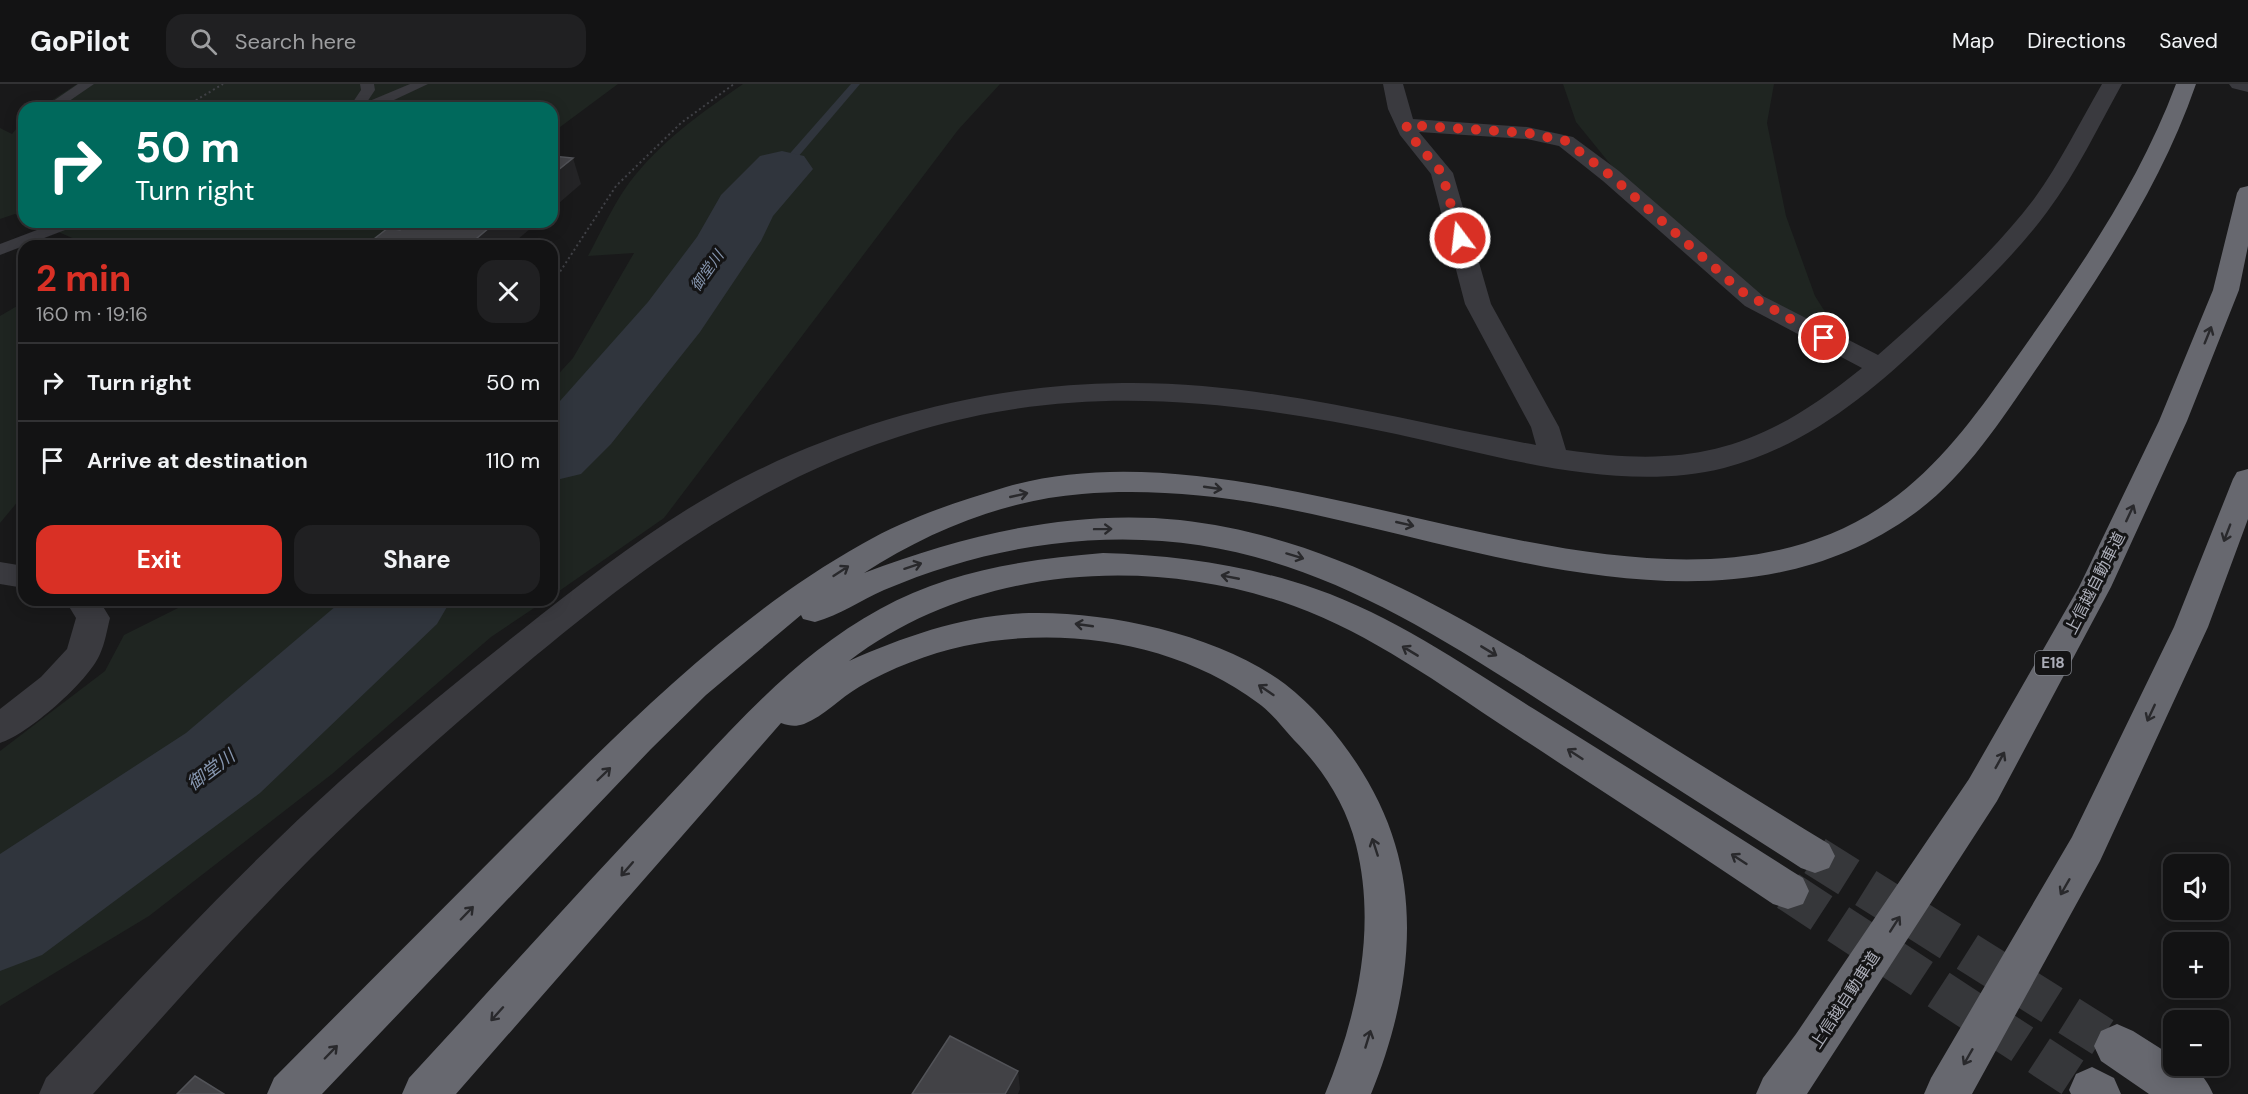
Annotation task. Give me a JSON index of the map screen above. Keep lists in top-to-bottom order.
{
  "streets": {
    "highway": ["上信越自動車道", "E18"]
  },
  "water": ["御堂川"],
  "page": {
    "header": "GoPilot",
    "search": "Search here",
    "nav": ["Map", "Directions", "Saved"],
    "turn": ["50 m", "Turn right"],
    "heading": ["2 min", "160 m · 19:16"],
    "list": [
      {
        "name": "Turn right",
        "value": "50 m"
      },
      {
        "name": "Arrive at destination",
        "value": "110 m"
      }
    ],
    "buttons": ["Exit", "Share"],
    "map_buttons": ["+", "−"]
  }
}
